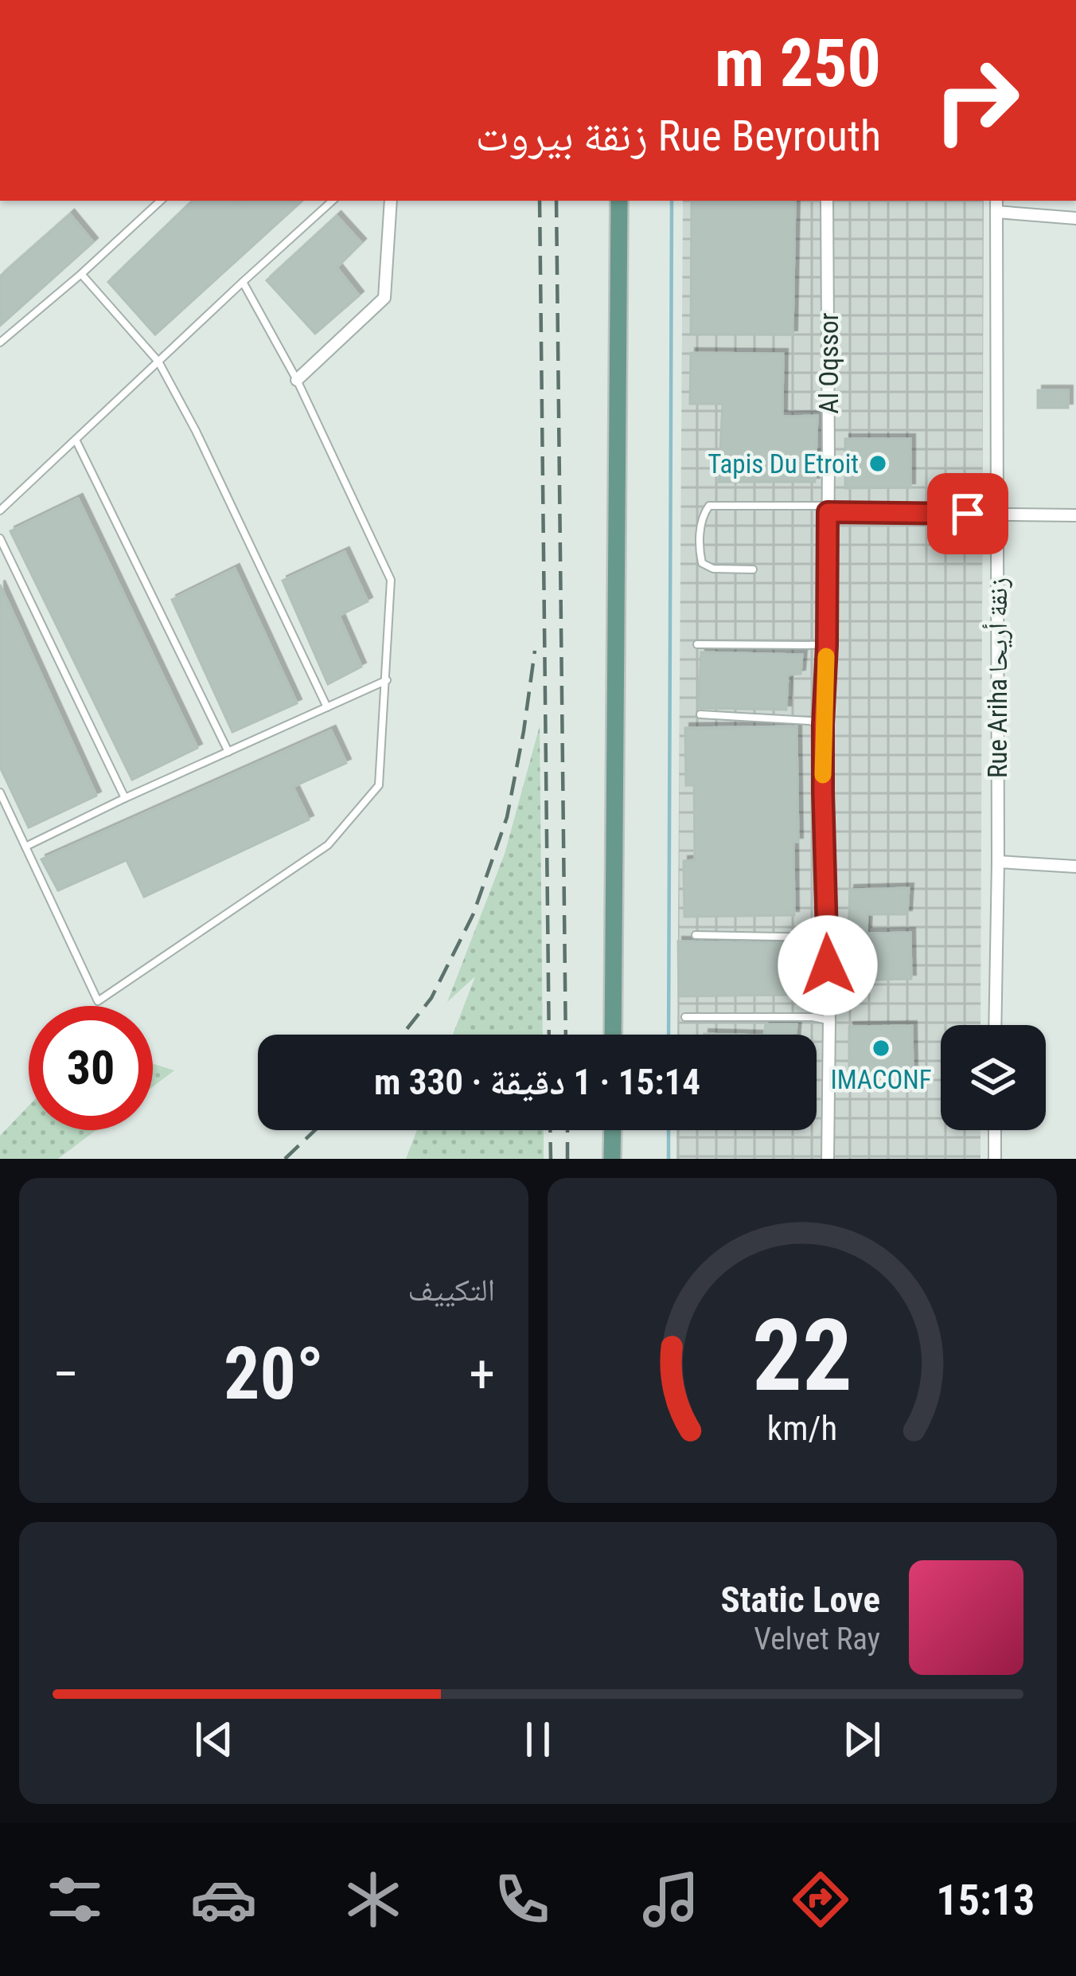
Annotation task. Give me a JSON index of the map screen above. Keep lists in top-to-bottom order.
{
  "streets": {
    "street": ["Al Oqssor", "Rue Ariha زنقة أريحا"]
  },
  "places": ["Tapis Du Etroit", "IMACONF"],
  "page": {
    "turn": ["250 m", "Rue Beyrouth زنقة بيروت"],
    "limit": "30",
    "trip": "15:14 · 1 دقيقة · 330 m",
    "tile": "التكييف",
    "heat": ["−", "20°", "+"],
    "song": ["Static Love", "Velvet Ray"],
    "tabs": "15:13",
    "gauge": ["22", "km/h"]
  }
}
